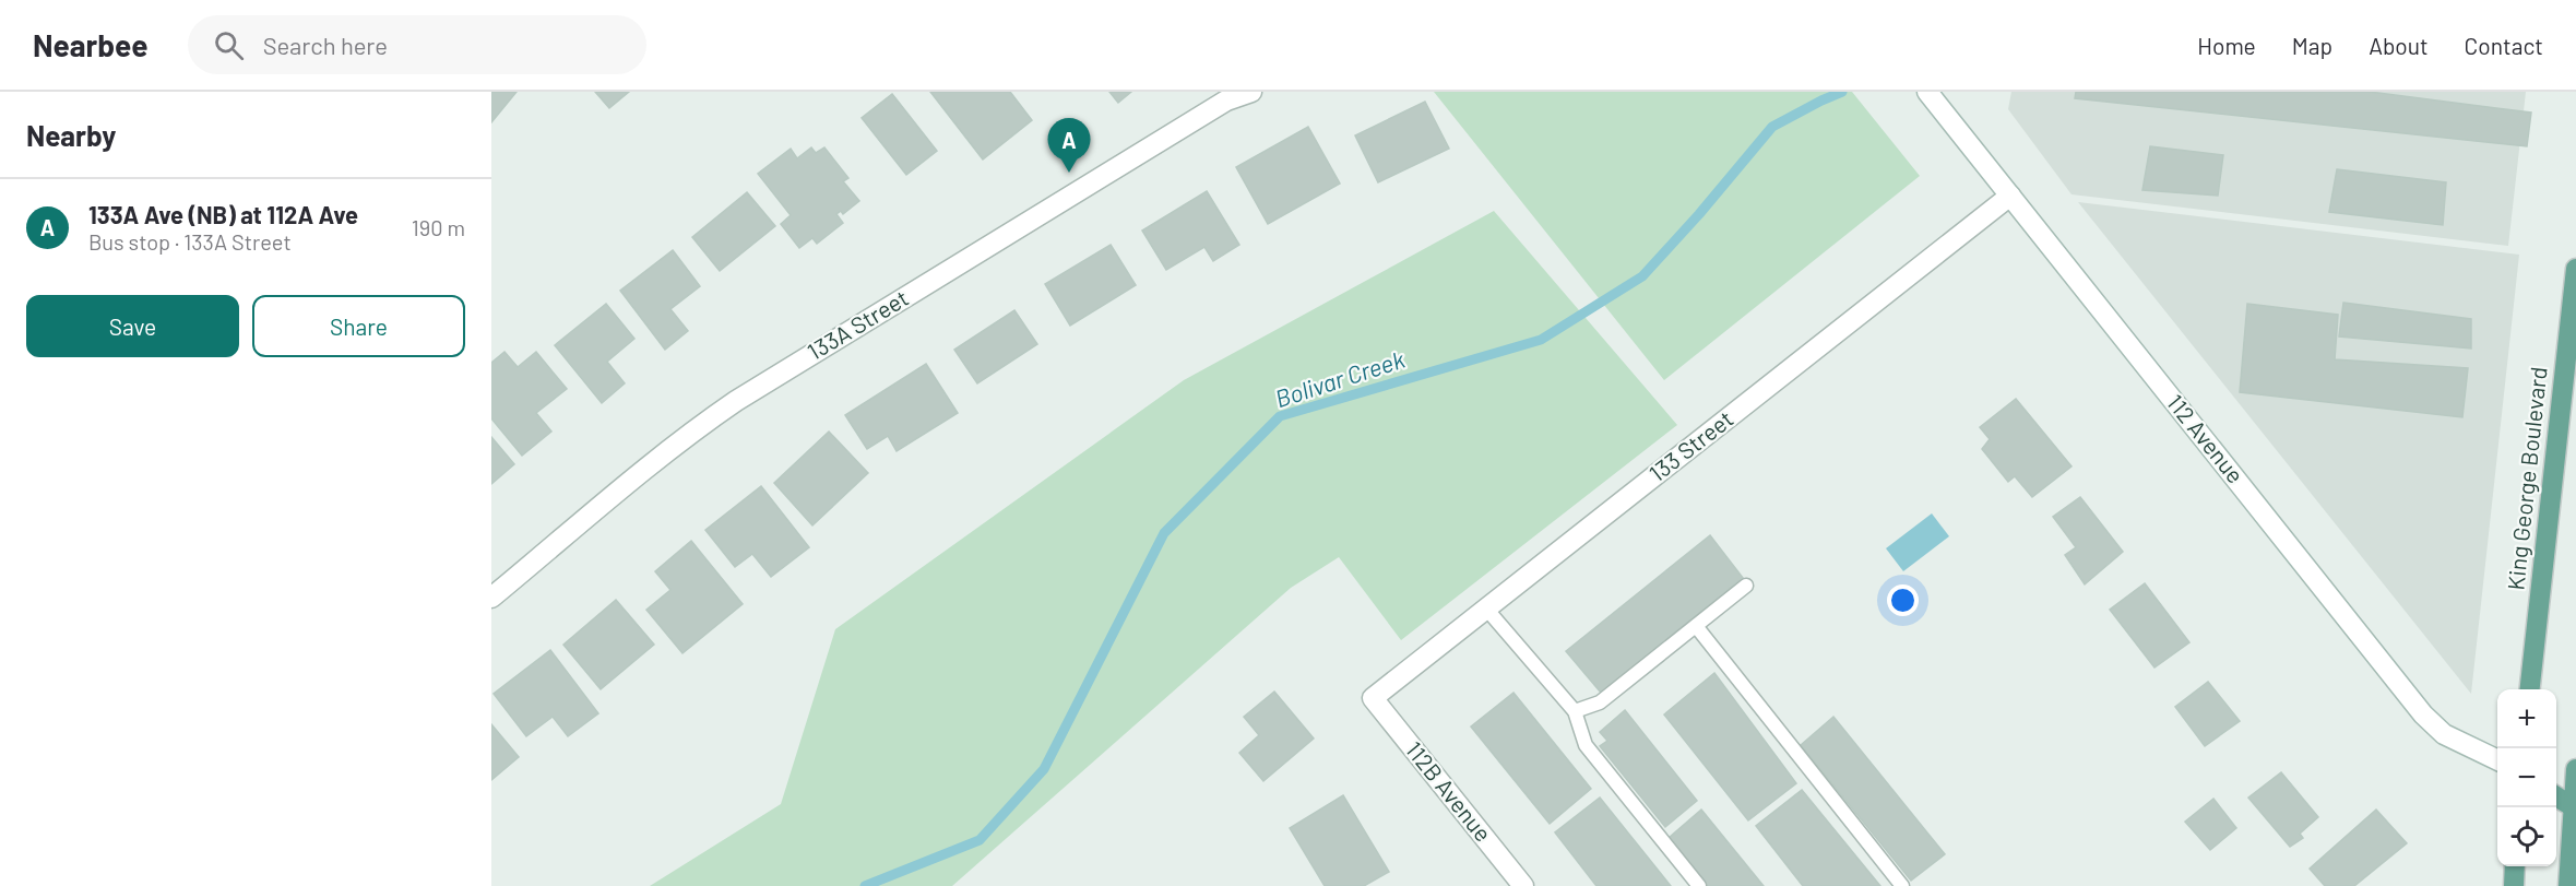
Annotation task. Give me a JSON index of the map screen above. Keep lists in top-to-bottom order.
{
  "streets": {
    "main road": ["King George Boulevard"],
    "street": [
      "133A Street",
      "112 Avenue",
      "133 Street",
      "112B Avenue"
    ]
  },
  "crossings": [
    ["112 Avenue", "133 Street"],
    ["133 Street", "112B Avenue"]
  ],
  "water": ["Bolivar Creek"],
  "page": {
    "header": "Nearbee",
    "search": "Search here",
    "nav": [
      "Home",
      "Map",
      "About",
      "Contact"
    ],
    "heading": "Nearby",
    "pins": "A",
    "list": [
      {
        "mark": "A",
        "name": "133A Ave (NB) at 112A Ave",
        "note": "Bus stop · 133A Street",
        "value": "190 m"
      }
    ],
    "buttons": ["Save", "Share"],
    "map_buttons": ["+", "−"]
  }
}
